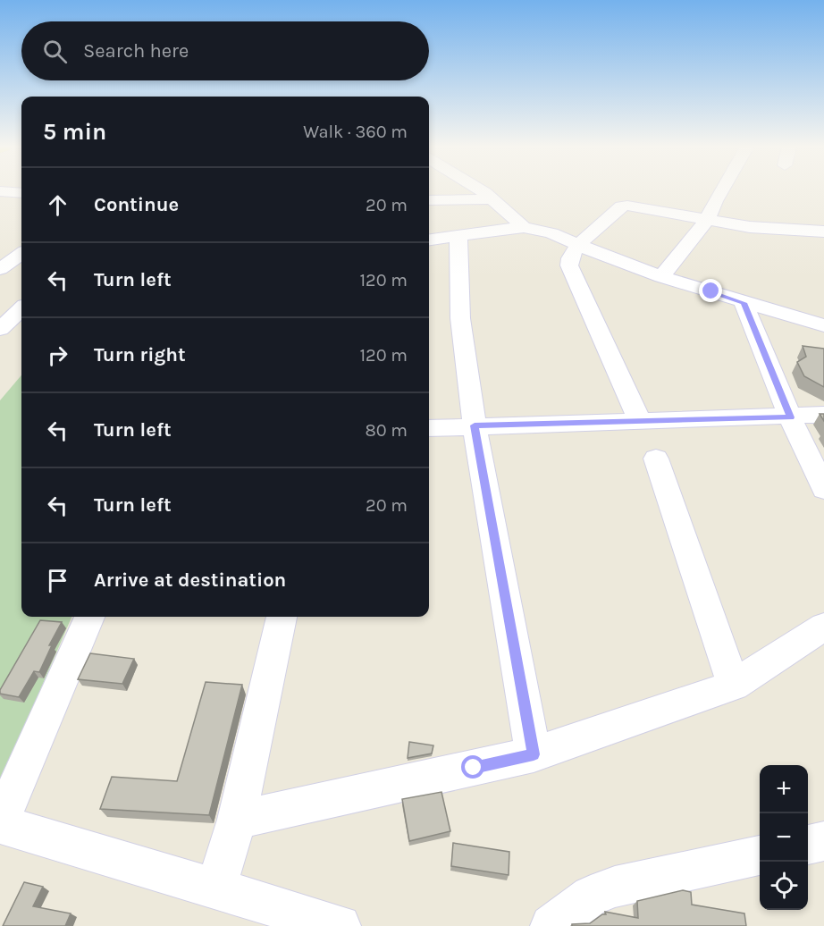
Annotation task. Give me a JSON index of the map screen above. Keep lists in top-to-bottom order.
{
  "page": {
    "search": "Search here",
    "heading": ["5 min", "Walk · 360 m"],
    "list": [
      ["Continue", "20 m"],
      ["Turn left", "120 m"],
      ["Turn right", "120 m"],
      ["Turn left", "80 m"],
      ["Turn left", "20 m"],
      "Arrive at destination"
    ],
    "map_buttons": ["+", "−"]
  }
}
